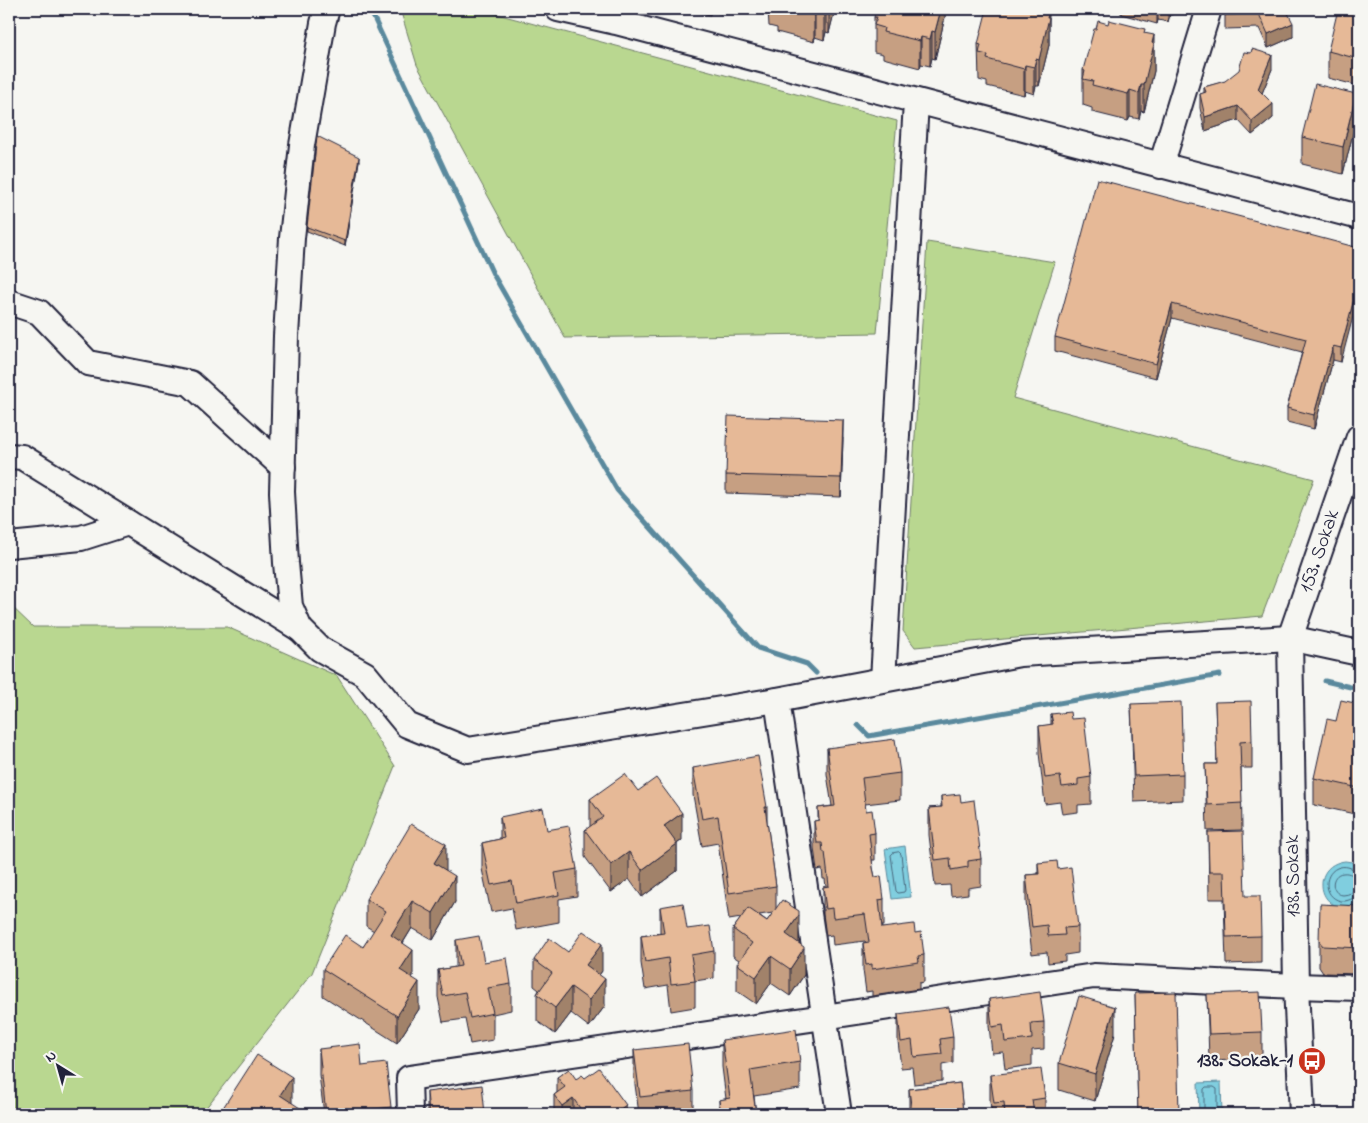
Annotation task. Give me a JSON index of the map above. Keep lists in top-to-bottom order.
{
  "streets": {
    "street": ["153. Sokak", "138. Sokak"]
  },
  "crossings": [
    ["153. Sokak", "138. Sokak"]
  ],
  "places": {
    "bus stop": ["138. Sokak-1"]
  },
  "north": "top left"
}
